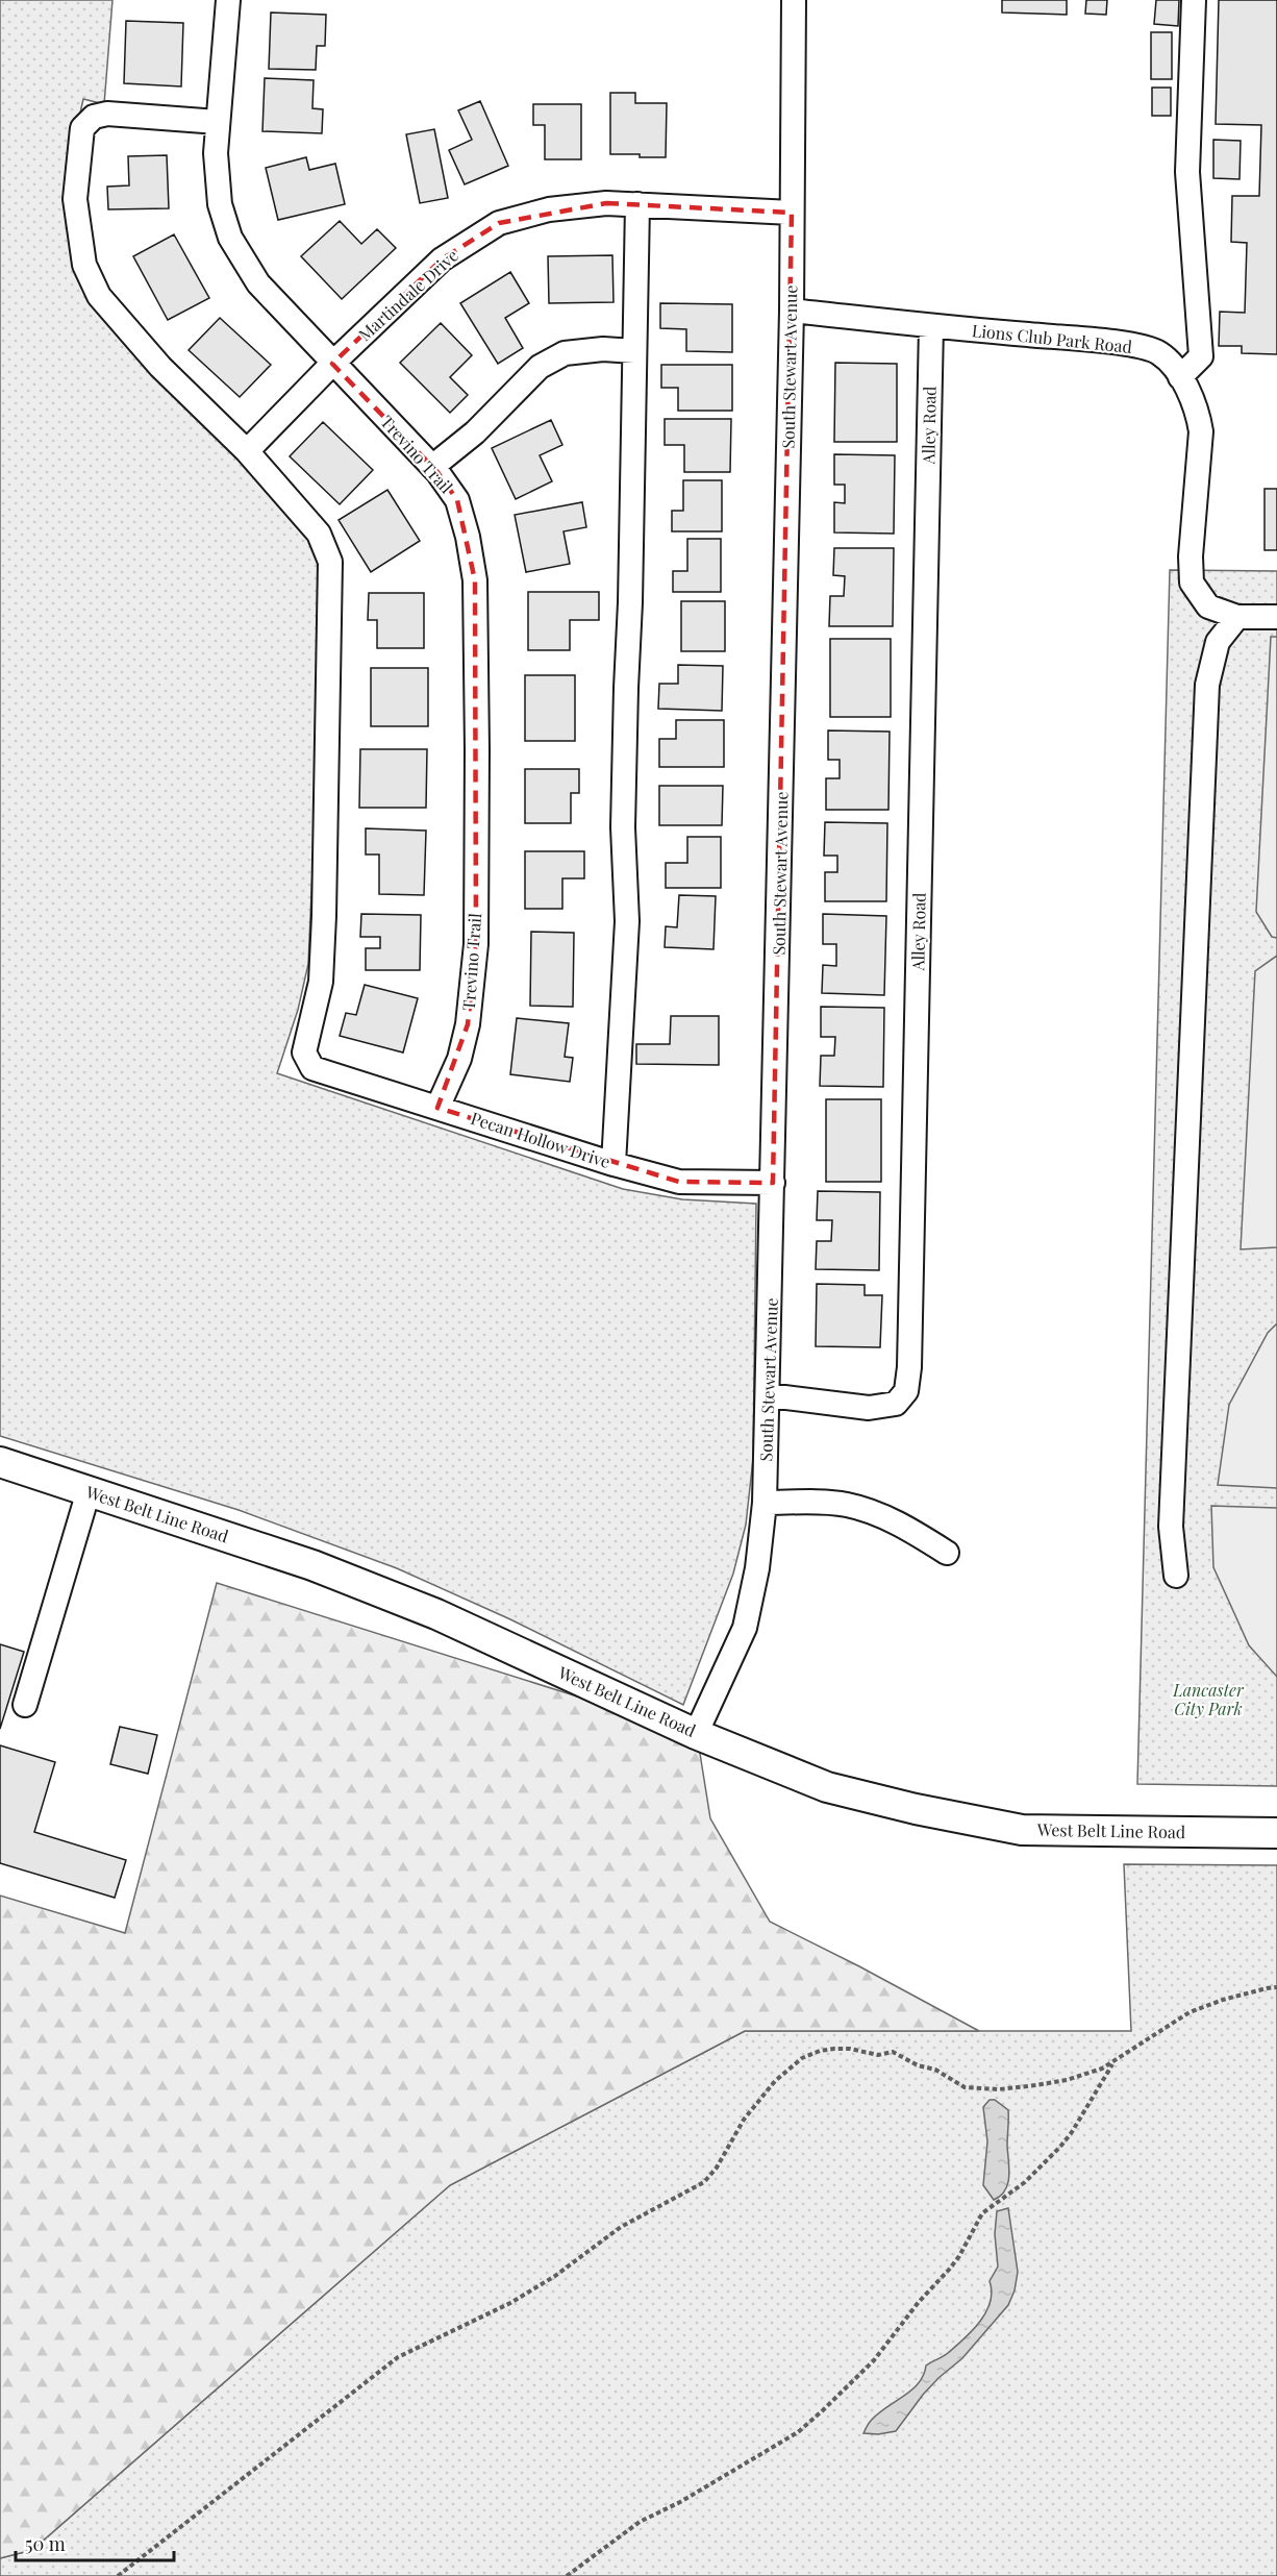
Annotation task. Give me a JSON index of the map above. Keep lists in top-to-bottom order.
{
  "streets": {
    "main road": ["West Belt Line Road"],
    "street": [
      "Martindale Drive",
      "Lions Club Park Road",
      "South Stewart Avenue",
      "Alley Road",
      "Trevino Trail",
      "Pecan Hollow Drive"
    ]
  },
  "crossings": [
    ["Martindale Drive", "South Stewart Avenue"],
    ["Martindale Drive", "Trevino Trail"],
    ["Martindale Drive", "Pecan Hollow Drive"],
    ["Lions Club Park Road", "South Stewart Avenue"],
    ["Lions Club Park Road", "Alley Road"],
    ["South Stewart Avenue", "Alley Road"],
    ["South Stewart Avenue", "Pecan Hollow Drive"],
    ["South Stewart Avenue", "West Belt Line Road"],
    ["Trevino Trail", "Pecan Hollow Drive"]
  ],
  "parks": ["Lancaster City Park"],
  "scale_bar": "50 m"
}
